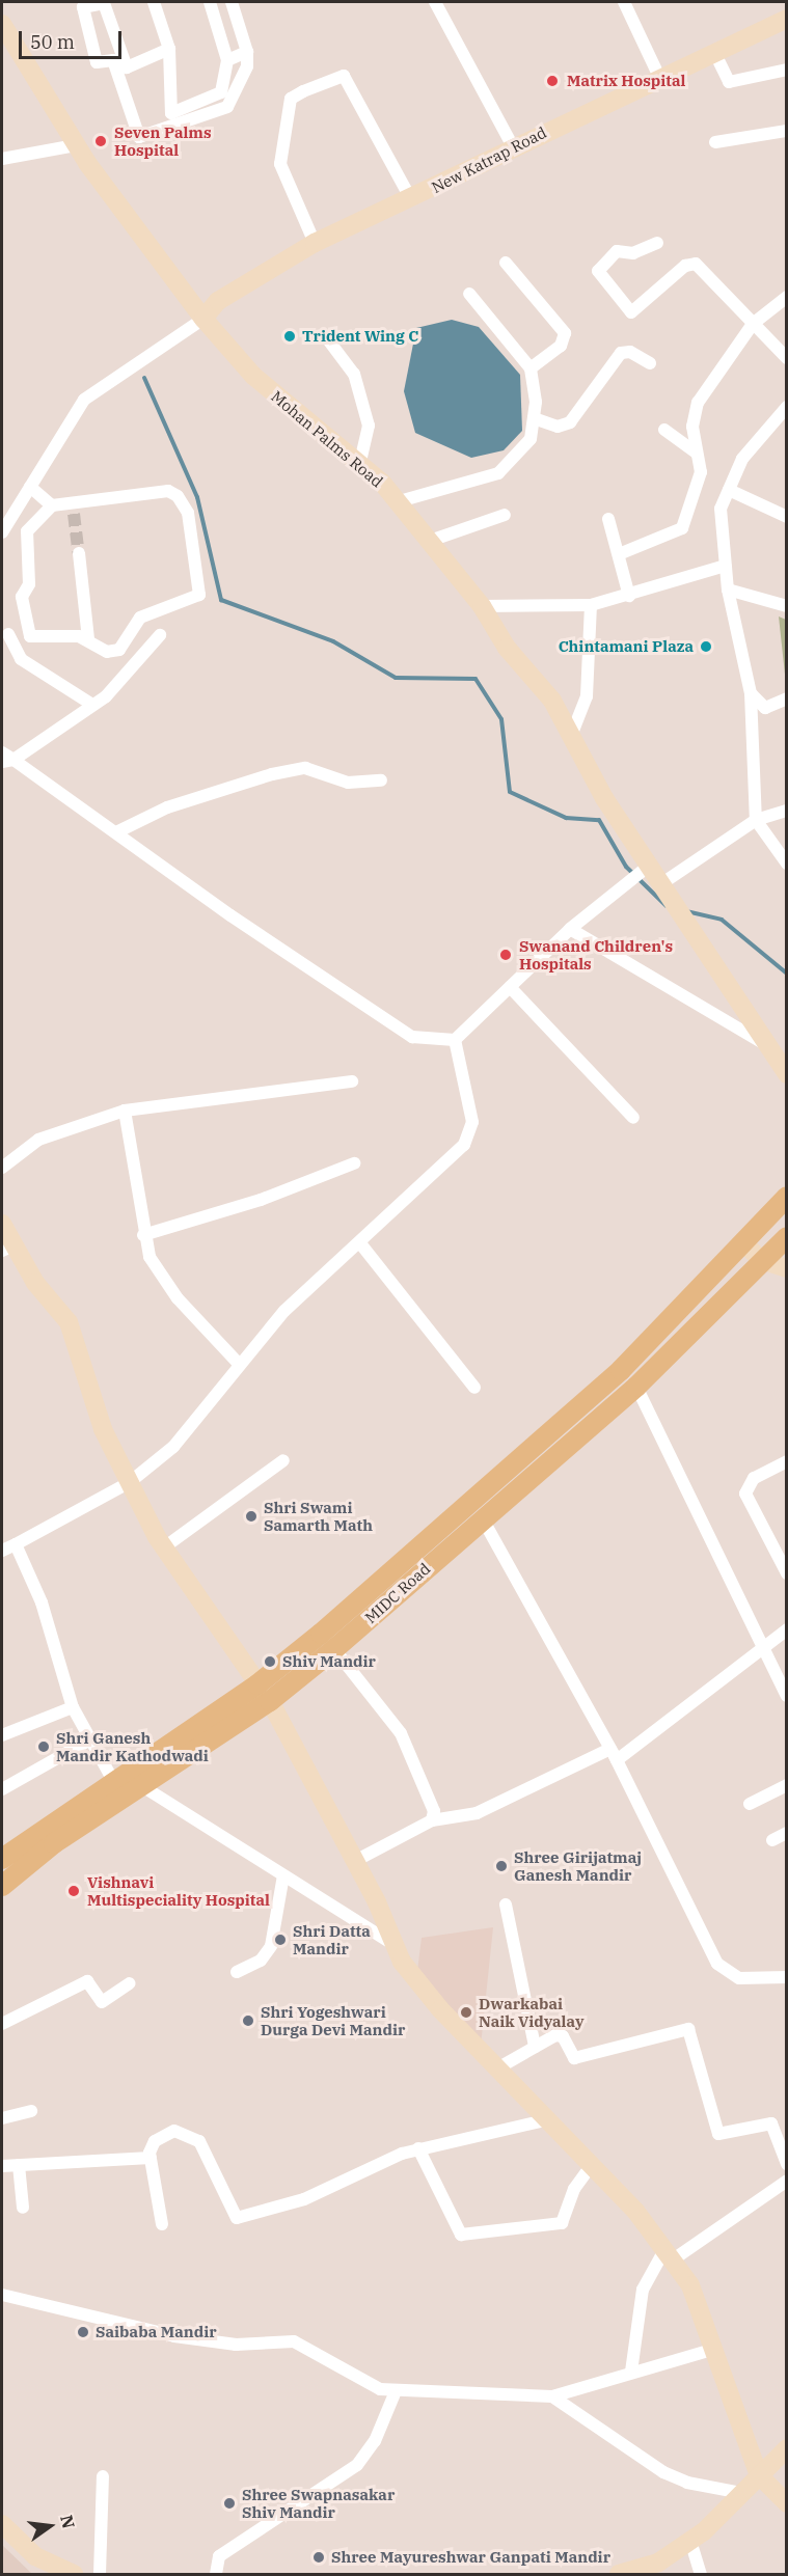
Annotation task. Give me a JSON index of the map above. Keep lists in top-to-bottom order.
{
  "streets": {
    "main road": ["MIDC Road"],
    "street": ["New Katrap Road", "Mohan Palms Road"]
  },
  "crossings": [
    ["New Katrap Road", "Mohan Palms Road"]
  ],
  "places": [
    "Matrix Hospital",
    "Seven Palms Hospital",
    "Trident Wing C",
    "Chintamani Plaza",
    "Swanand Children's Hospitals",
    "Shri Swami Samarth Math",
    "Shiv Mandir",
    "Shri Ganesh Mandir Kathodwadi",
    "Shree Girijatmaj Ganesh Mandir",
    "Vishnavi Multispeciality Hospital",
    "Shri Datta Mandir",
    "Dwarkabai Naik Vidyalay",
    "Shri Yogeshwari Durga Devi Mandir",
    "Saibaba Mandir",
    "Shree Swapnasakar Shiv Mandir",
    "Shree Mayureshwar Ganpati Mandir"
  ],
  "scale_bar": "50 m",
  "north": "right"
}
